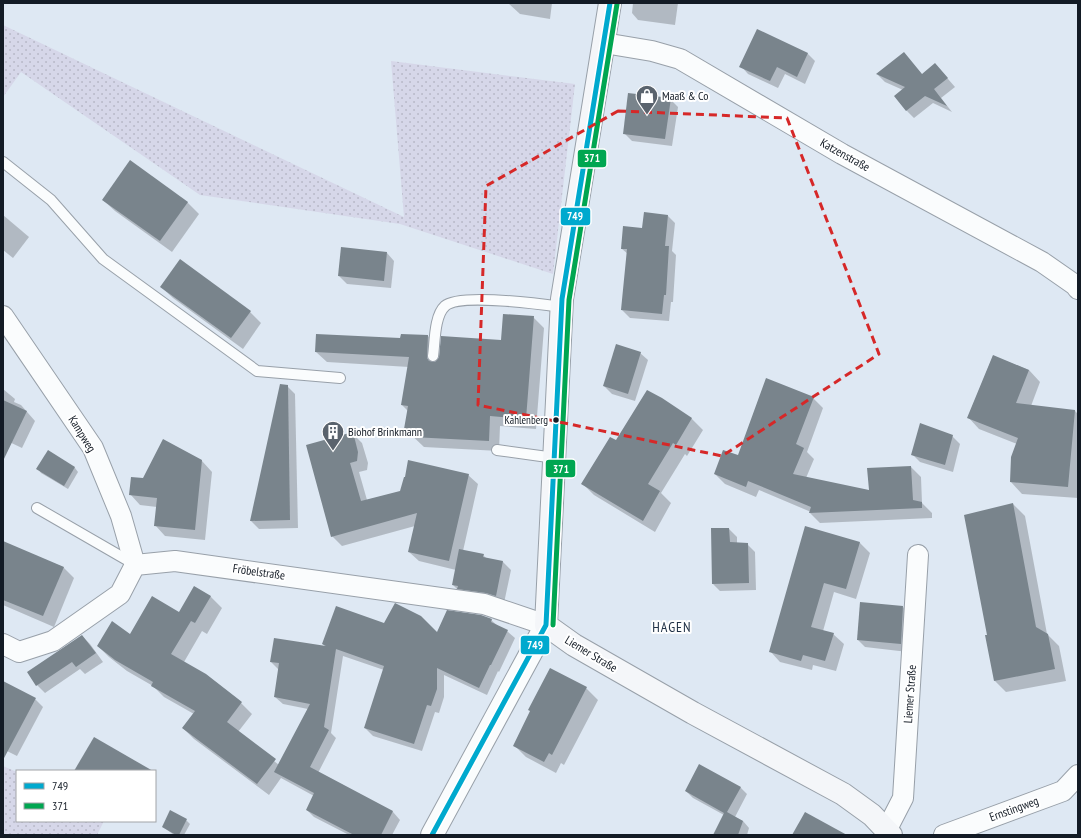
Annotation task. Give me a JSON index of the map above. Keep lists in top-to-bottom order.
{
  "streets": {
    "main road": ["Liemer Straße"],
    "street": [
      "Katzenstraße",
      "Kampweg",
      "Fröbelstraße",
      "Ernstingweg"
    ]
  },
  "crossings": [
    ["Kampweg", "Fröbelstraße"],
    ["Fröbelstraße", "Liemer Straße"]
  ],
  "districts": ["HAGEN"],
  "places": {
    "shop": ["Maaß & Co"],
    "other": ["Kahlenberg"],
    "building": ["Biohof Brinkmann"]
  },
  "lines": ["transit line 749", "transit line 371"],
  "legend": ["749", "371"]
}
